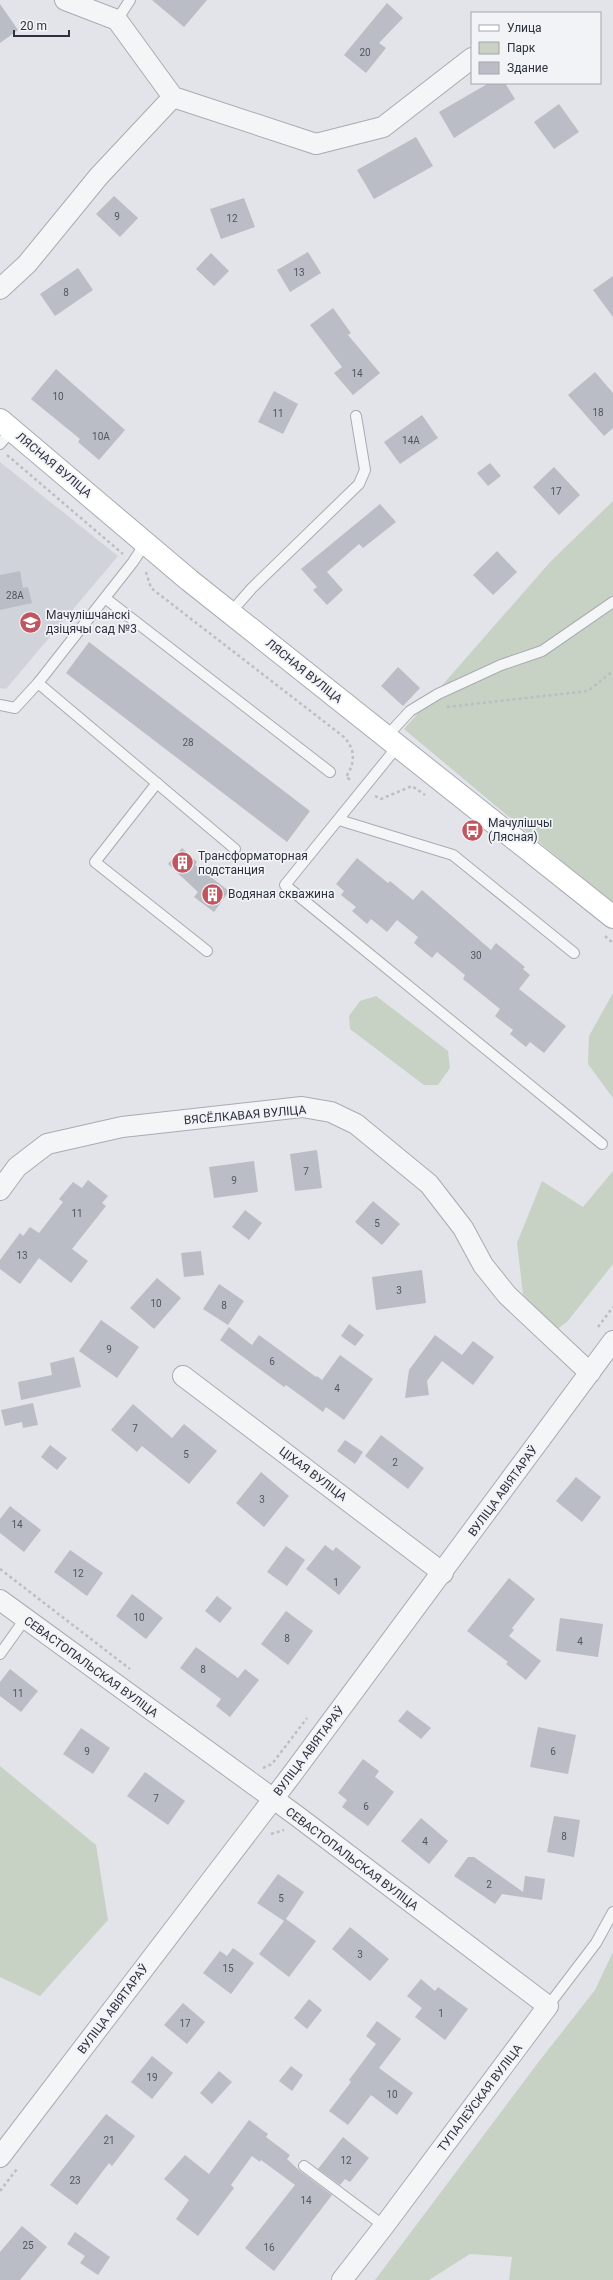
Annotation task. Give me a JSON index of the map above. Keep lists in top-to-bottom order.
{
  "streets": {
    "main road": ["ЛЯСНАЯ ВУЛІЦА"],
    "street": [
      "ВЯСЁЛКАВАЯ ВУЛІЦА",
      "ЦІХАЯ ВУЛІЦА",
      "ВУЛІЦА АВІЯТАРАЎ",
      "СЕВАСТОПАЛЬСКАЯ ВУЛІЦА",
      "ТУПАЛЕЎСКАЯ ВУЛІЦА"
    ]
  },
  "crossings": [
    ["ВЯСЁЛКАВАЯ ВУЛІЦА", "ВУЛІЦА АВІЯТАРАЎ"],
    ["ЦІХАЯ ВУЛІЦА", "ВУЛІЦА АВІЯТАРАЎ"],
    ["ВУЛІЦА АВІЯТАРАЎ", "СЕВАСТОПАЛЬСКАЯ ВУЛІЦА"],
    ["СЕВАСТОПАЛЬСКАЯ ВУЛІЦА", "ТУПАЛЕЎСКАЯ ВУЛІЦА"]
  ],
  "places": {
    "school or university": ["Мачулішчанскі дзіцячы сад №3"],
    "bus stop": ["Мачулішчы (Лясная)"],
    "building": ["Трансформаторная подстанция", "Водяная скважина"]
  },
  "house_numbers": [
    "20",
    "9",
    "12",
    "13",
    "8",
    "14",
    "10",
    "18",
    "11",
    "10А",
    "14А",
    "17",
    "28А",
    "28",
    "30",
    "7",
    "9",
    "11",
    "5",
    "13",
    "3",
    "10",
    "8",
    "9",
    "6",
    "4",
    "7",
    "5",
    "2",
    "3",
    "14",
    "12",
    "1",
    "10",
    "8",
    "4",
    "8",
    "11",
    "9",
    "6",
    "7",
    "6",
    "8",
    "4",
    "2",
    "5",
    "3",
    "15",
    "1",
    "17",
    "19",
    "10",
    "21",
    "12",
    "23",
    "14",
    "25",
    "16"
  ],
  "legend": ["Улица", "Парк", "Здание"],
  "scale_bar": "20 m"
}
